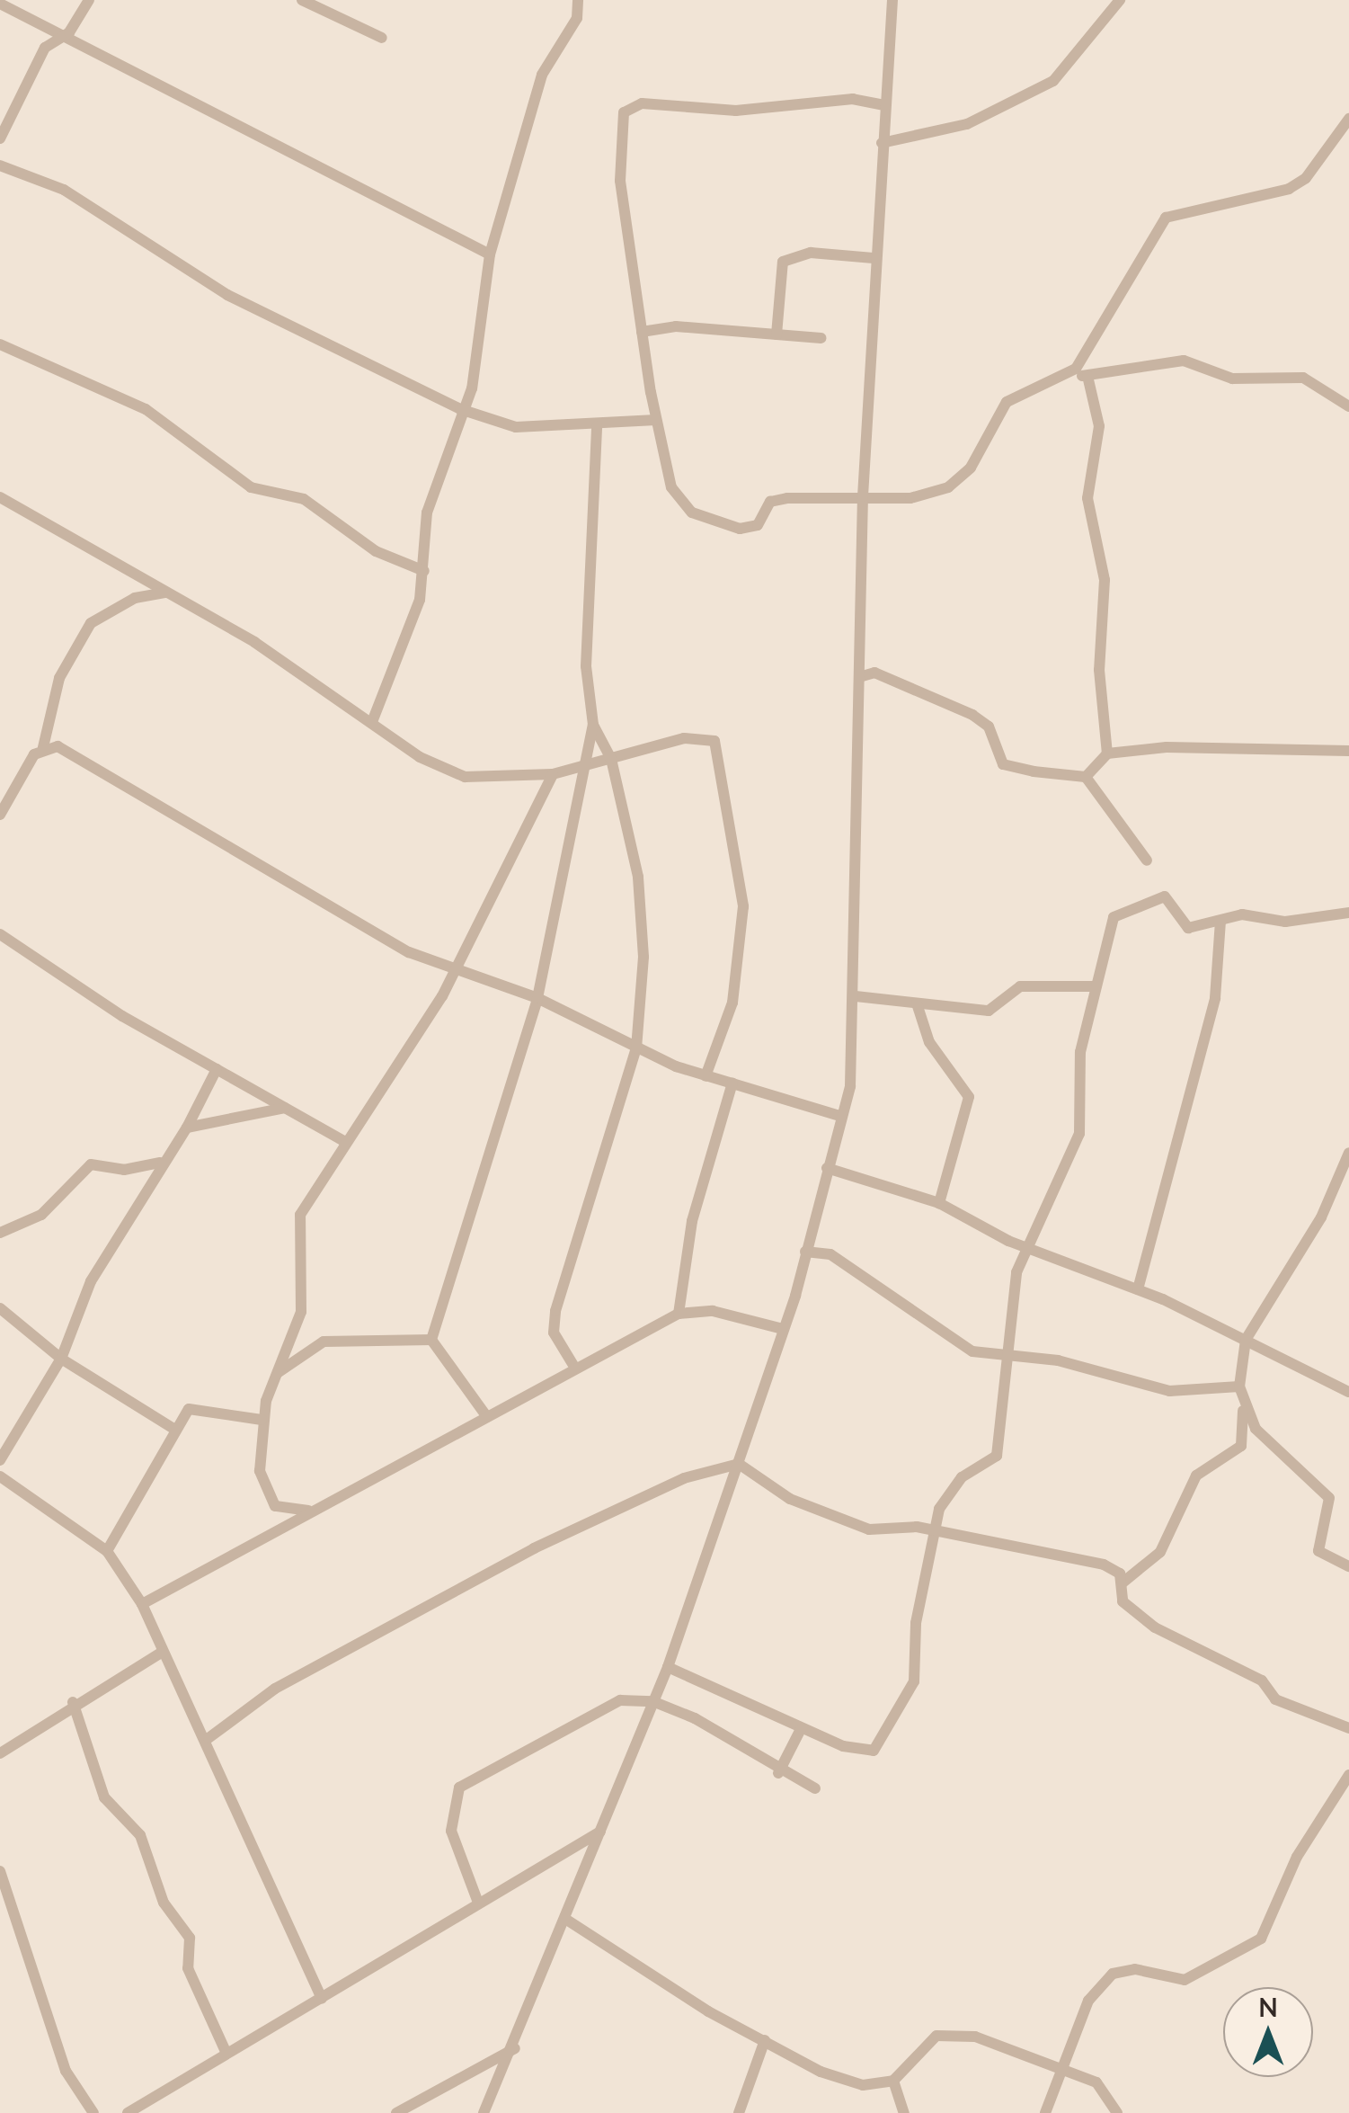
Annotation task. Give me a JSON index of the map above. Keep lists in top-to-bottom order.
{
  "north": "top"
}
